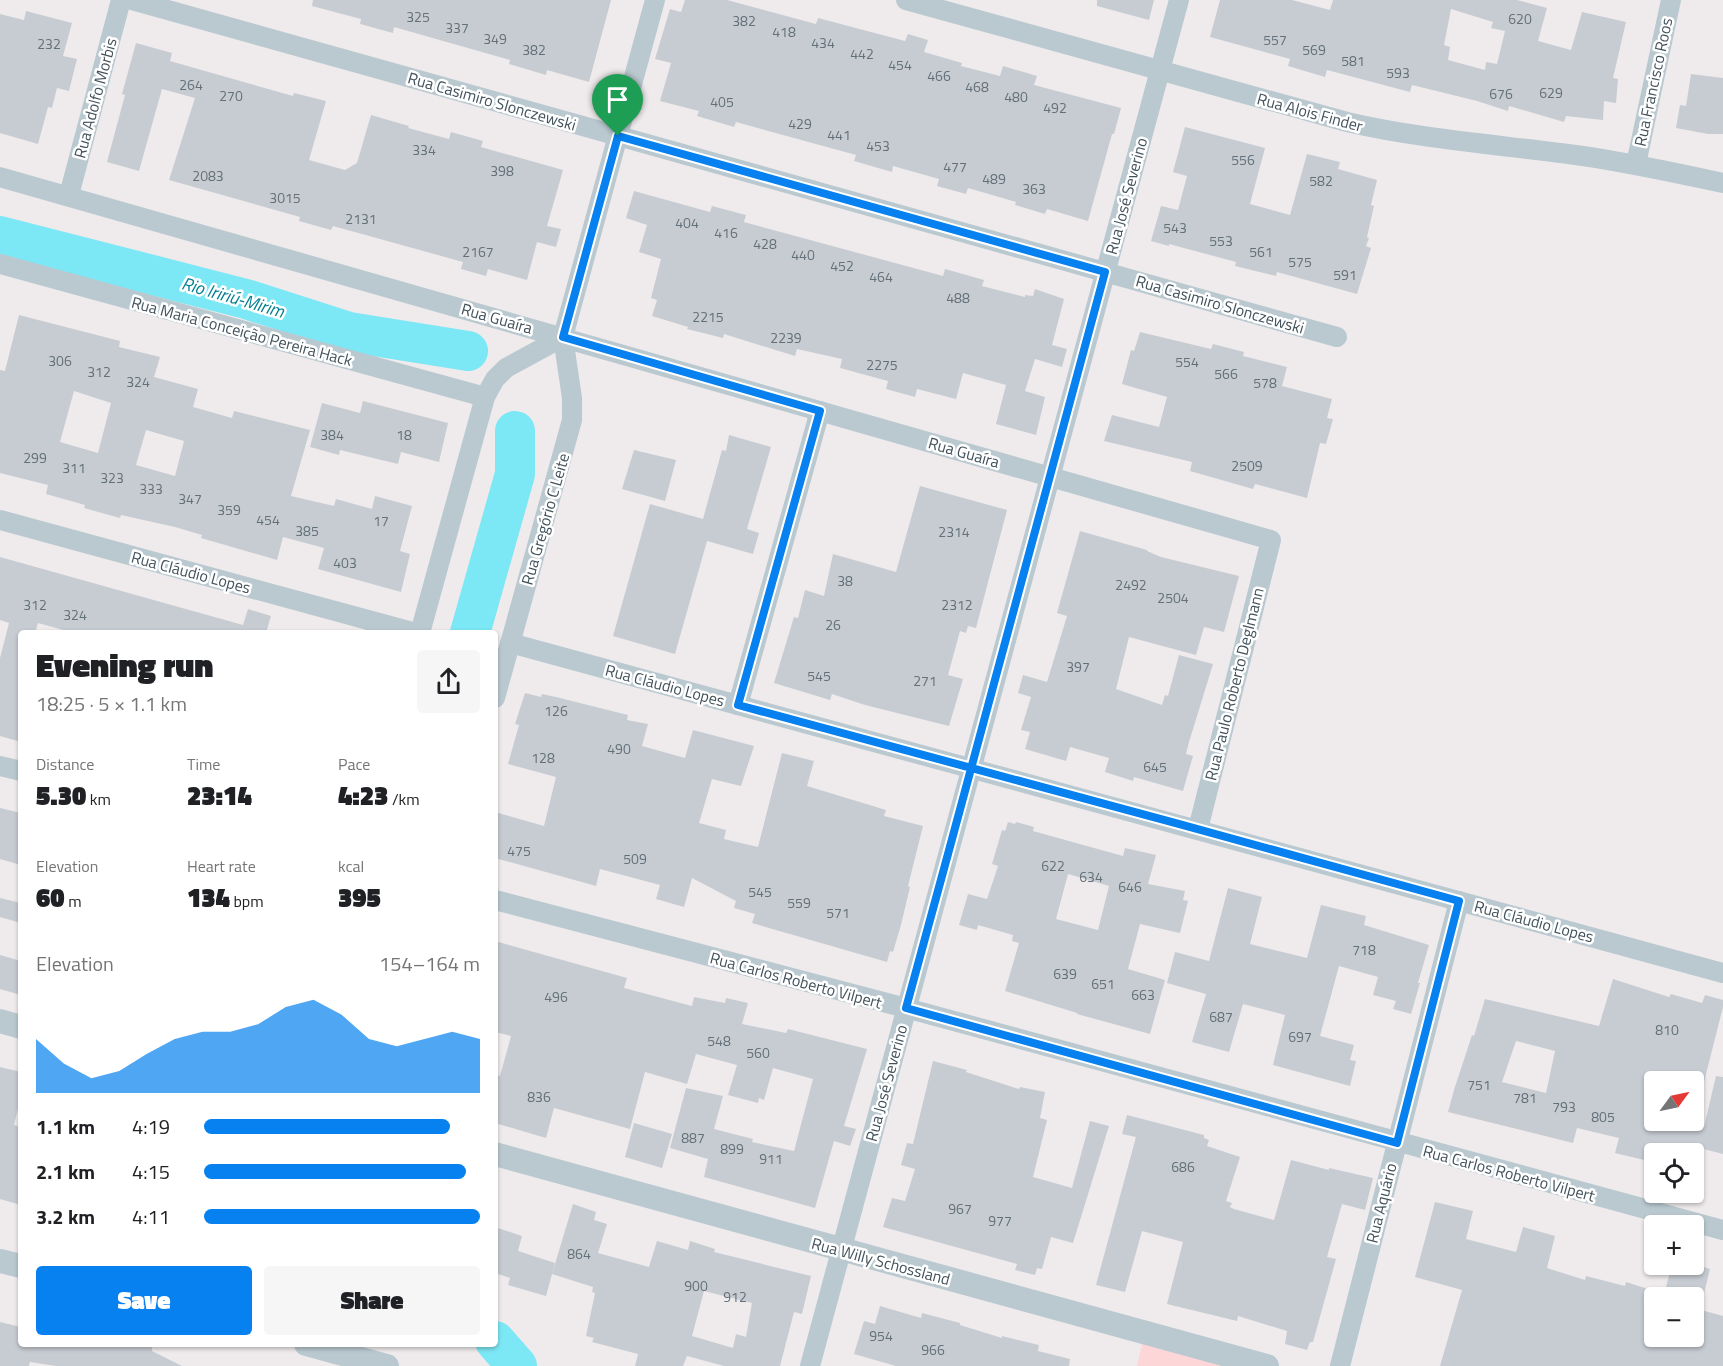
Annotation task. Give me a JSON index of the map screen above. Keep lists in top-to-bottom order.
{
  "streets": {
    "street": [
      "Rua Francisco Roos",
      "Rua Adolfo Morbis",
      "Rua Casimiro Slonczewski",
      "Rua Alois Finder",
      "Rua José Severino",
      "Rua Guaíra",
      "Rua Maria Conceição Pereira Hack",
      "Rua Gregório C Leite",
      "Rua Cláudio Lopes",
      "Rua Paulo Roberto Deglmann",
      "Rua Carlos Roberto Vilpert",
      "Rua Aquário",
      "Rua Willy Schossland"
    ]
  },
  "crossings": [
    ["Rua Francisco Roos", "Rua Alois Finder"],
    ["Rua Adolfo Morbis", "Rua Guaíra"],
    ["Rua Casimiro Slonczewski", "Rua José Severino"],
    ["Rua Casimiro Slonczewski", "Rua Gregório C Leite"],
    ["Rua Alois Finder", "Rua José Severino"],
    ["Rua José Severino", "Rua Guaíra"],
    ["Rua José Severino", "Rua Cláudio Lopes"],
    ["Rua José Severino", "Rua Carlos Roberto Vilpert"],
    ["Rua José Severino", "Rua Willy Schossland"],
    ["Rua Guaíra", "Rua Gregório C Leite"],
    ["Rua Guaíra", "Rua Paulo Roberto Deglmann"],
    ["Rua Gregório C Leite", "Rua Cláudio Lopes"],
    ["Rua Cláudio Lopes", "Rua Paulo Roberto Deglmann"],
    ["Rua Cláudio Lopes", "Rua Aquário"],
    ["Rua Carlos Roberto Vilpert", "Rua Aquário"]
  ],
  "water": ["Rio Iririú-Mirim"],
  "house_numbers": [
    "325",
    "620",
    "382",
    "337",
    "418",
    "349",
    "557",
    "434",
    "232",
    "382",
    "569",
    "442",
    "581",
    "454",
    "593",
    "466",
    "264",
    "468",
    "629",
    "676",
    "270",
    "480",
    "405",
    "492",
    "429",
    "441",
    "453",
    "334",
    "556",
    "477",
    "398",
    "2083",
    "489",
    "582",
    "363",
    "3015",
    "2131",
    "404",
    "543",
    "416",
    "553",
    "428",
    "2167",
    "561",
    "440",
    "575",
    "452",
    "591",
    "464",
    "488",
    "2215",
    "2239",
    "306",
    "554",
    "2275",
    "312",
    "566",
    "324",
    "578",
    "384",
    "18",
    "299",
    "2509",
    "311",
    "323",
    "333",
    "347",
    "359",
    "454",
    "17",
    "385",
    "2314",
    "403",
    "38",
    "2492",
    "2504",
    "312",
    "2312",
    "324",
    "26",
    "397",
    "545",
    "271",
    "126",
    "490",
    "128",
    "645",
    "475",
    "509",
    "622",
    "634",
    "646",
    "545",
    "559",
    "571",
    "718",
    "639",
    "651",
    "663",
    "496",
    "687",
    "810",
    "697",
    "548",
    "560",
    "751",
    "836",
    "781",
    "793",
    "805",
    "887",
    "899",
    "911",
    "686",
    "967",
    "977",
    "864",
    "900",
    "912",
    "954",
    "966"
  ],
  "north": "top right",
  "page": {
    "heading": ["Evening run", "18:25 · 5 × 1.1 km"],
    "stats": [
      ["Distance", "5.30 km"],
      ["Time", "23:14"],
      ["Pace", "4:23 /km"],
      ["Elevation", "60 m"],
      ["Heart rate", "134 bpm"],
      ["kcal", "395"]
    ],
    "chart": ["Elevation", "154–164 m"],
    "map_buttons": ["+", "−"],
    "list": [
      {
        "name": "1.1 km",
        "note": "4:19"
      },
      {
        "name": "2.1 km",
        "note": "4:15"
      },
      {
        "name": "3.2 km",
        "note": "4:11"
      }
    ],
    "buttons": ["Save", "Share"]
  }
}
